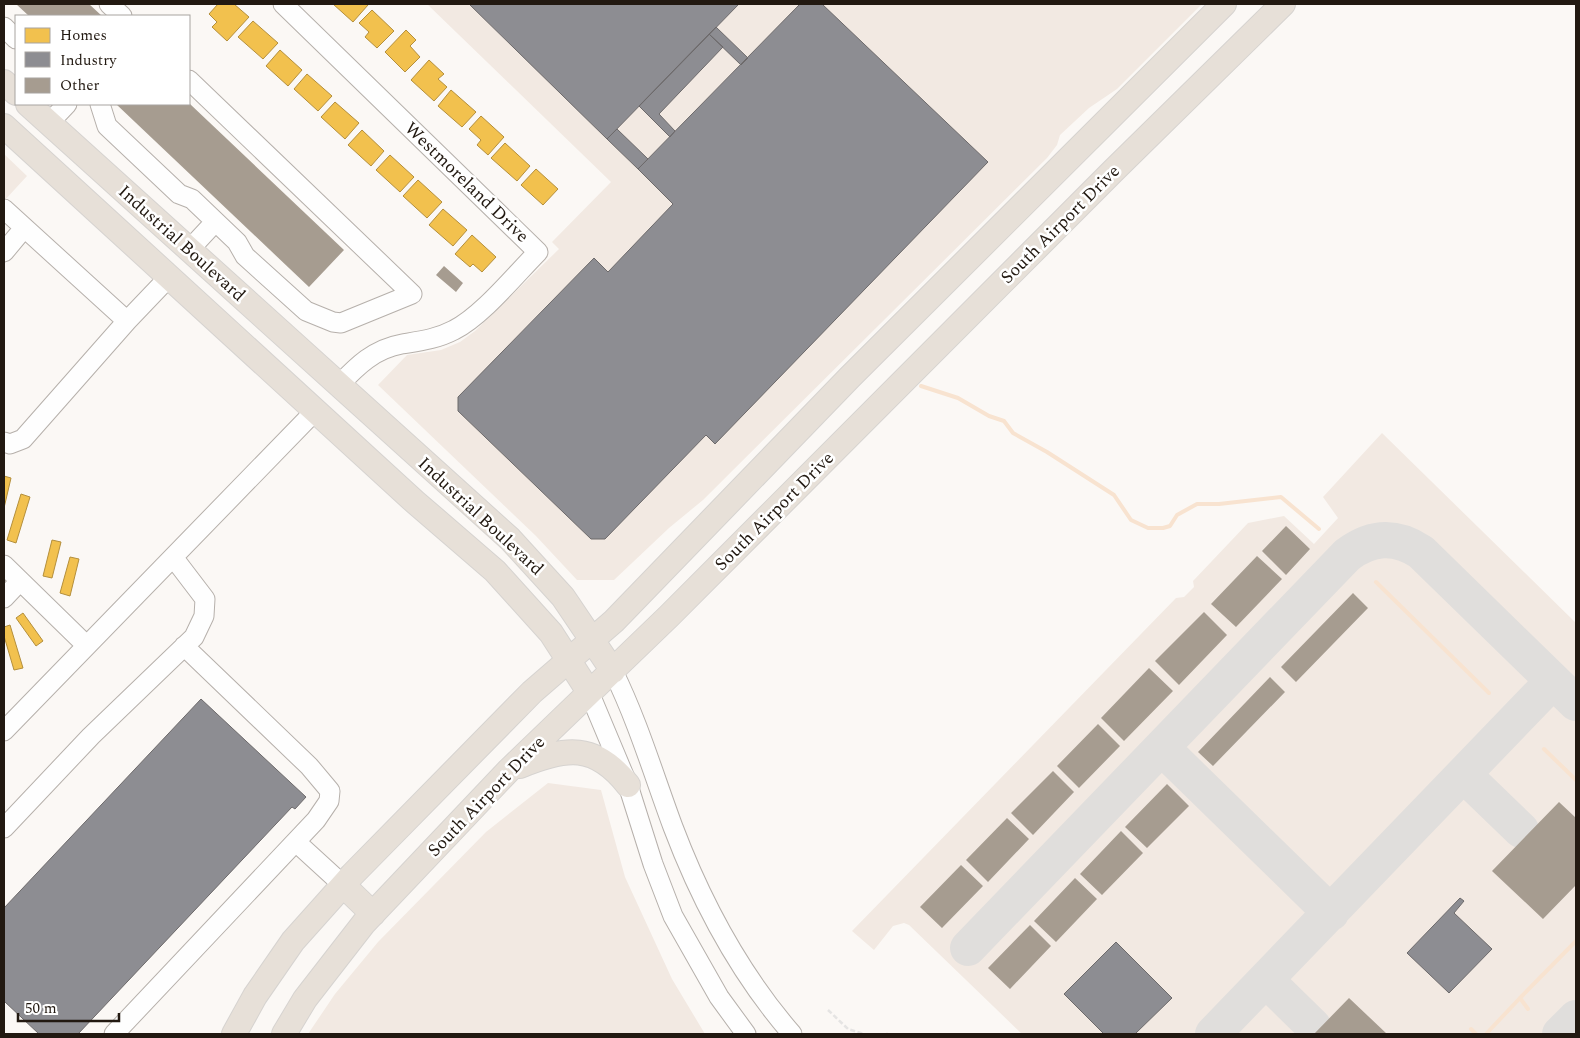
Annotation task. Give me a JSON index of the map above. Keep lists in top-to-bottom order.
{
  "streets": {
    "main road": ["South Airport Drive", "Industrial Boulevard"],
    "street": ["Westmoreland Drive"]
  },
  "crossings": [
    ["Westmoreland Drive", "Industrial Boulevard"],
    ["South Airport Drive", "Industrial Boulevard"]
  ],
  "legend": ["Homes", "Industry", "Other"],
  "scale_bar": "50 m"
}
